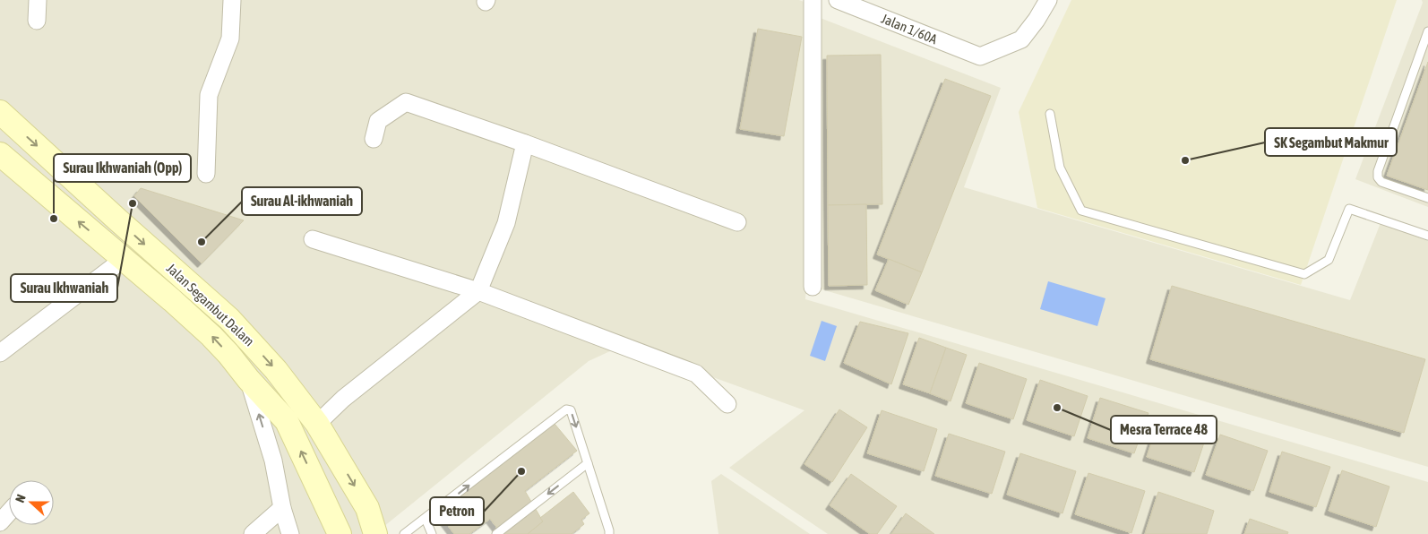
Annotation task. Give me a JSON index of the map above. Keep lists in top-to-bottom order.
{
  "streets": {
    "street": ["Jalan 1/60A", "Jalan Segambut Dalam"]
  },
  "places": [
    "SK Segambut Makmur",
    "Surau Ikhwaniah",
    "Surau Ikhwaniah (Opp)",
    "Surau Al-ikhwaniah",
    "Mesra Terrace 48",
    "Petron"
  ],
  "north": "left"
}
